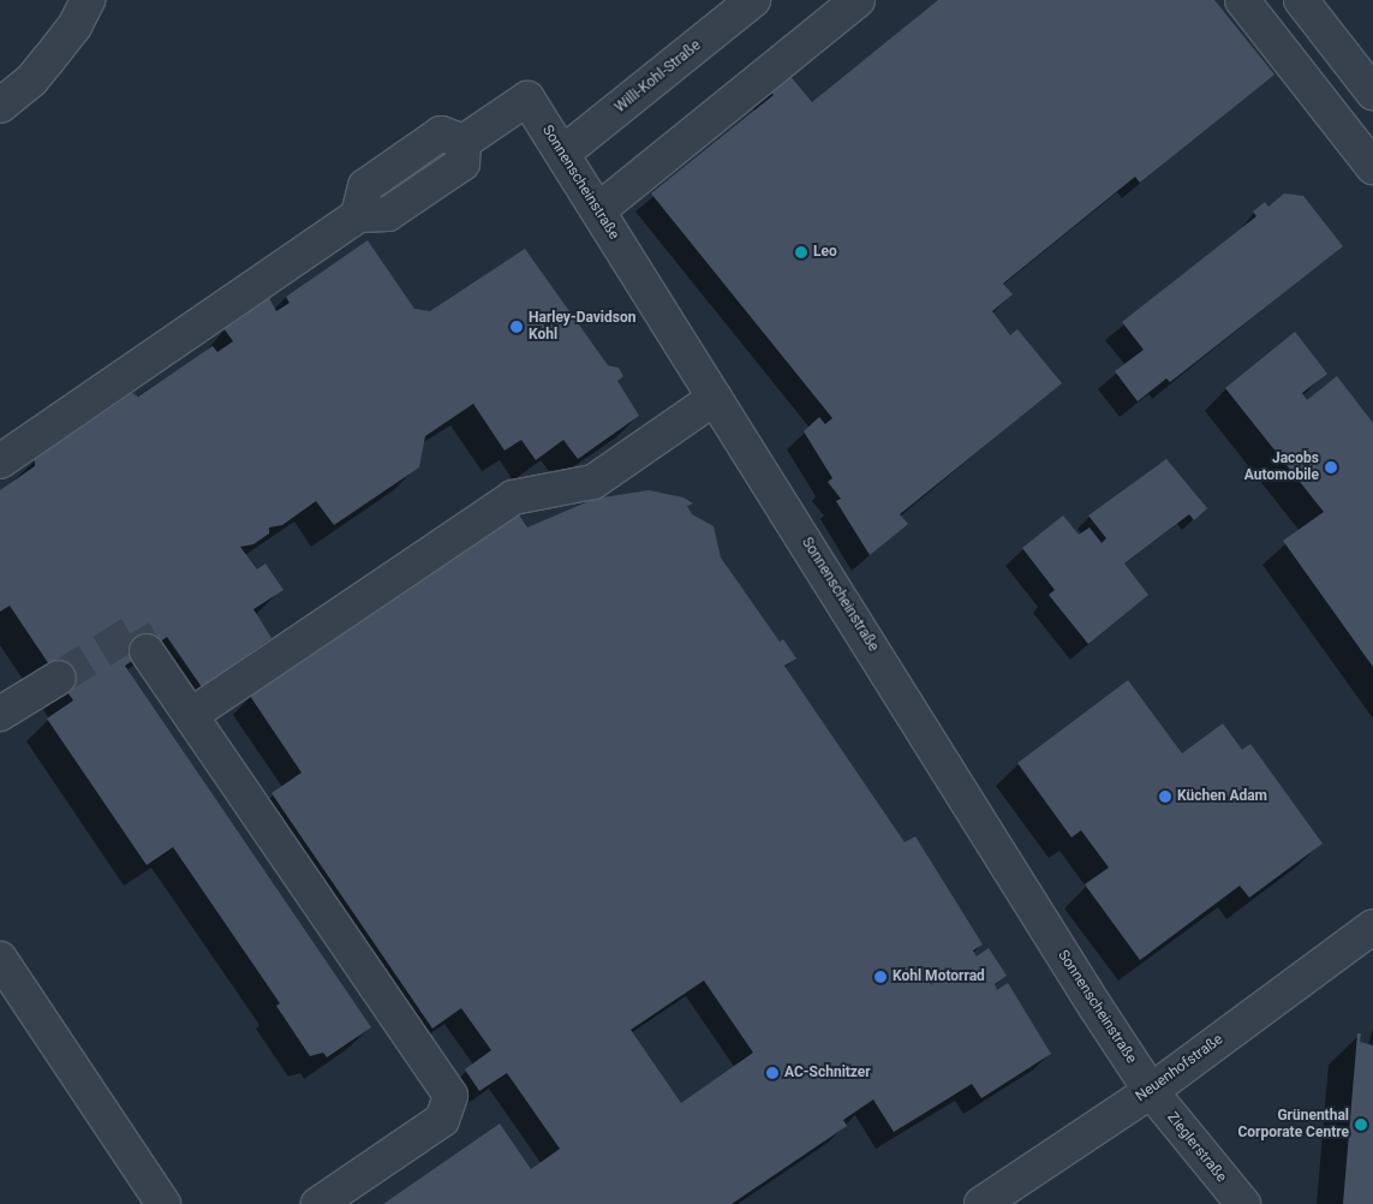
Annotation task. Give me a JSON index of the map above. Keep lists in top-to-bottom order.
{
  "streets": {
    "street": [
      "Willi-Kohl-Straße",
      "Sonnenscheinstraße",
      "Neuenhofstraße",
      "Zieglerstraße"
    ]
  },
  "crossings": [
    ["Willi-Kohl-Straße", "Sonnenscheinstraße"],
    ["Sonnenscheinstraße", "Neuenhofstraße"],
    ["Sonnenscheinstraße", "Zieglerstraße"],
    ["Neuenhofstraße", "Zieglerstraße"]
  ],
  "places": [
    "Leo",
    "Harley-Davidson Kohl",
    "Jacobs Automobile",
    "Küchen Adam",
    "Kohl Motorrad",
    "AC-Schnitzer",
    "Grünenthal Corporate Centre"
  ]
}
